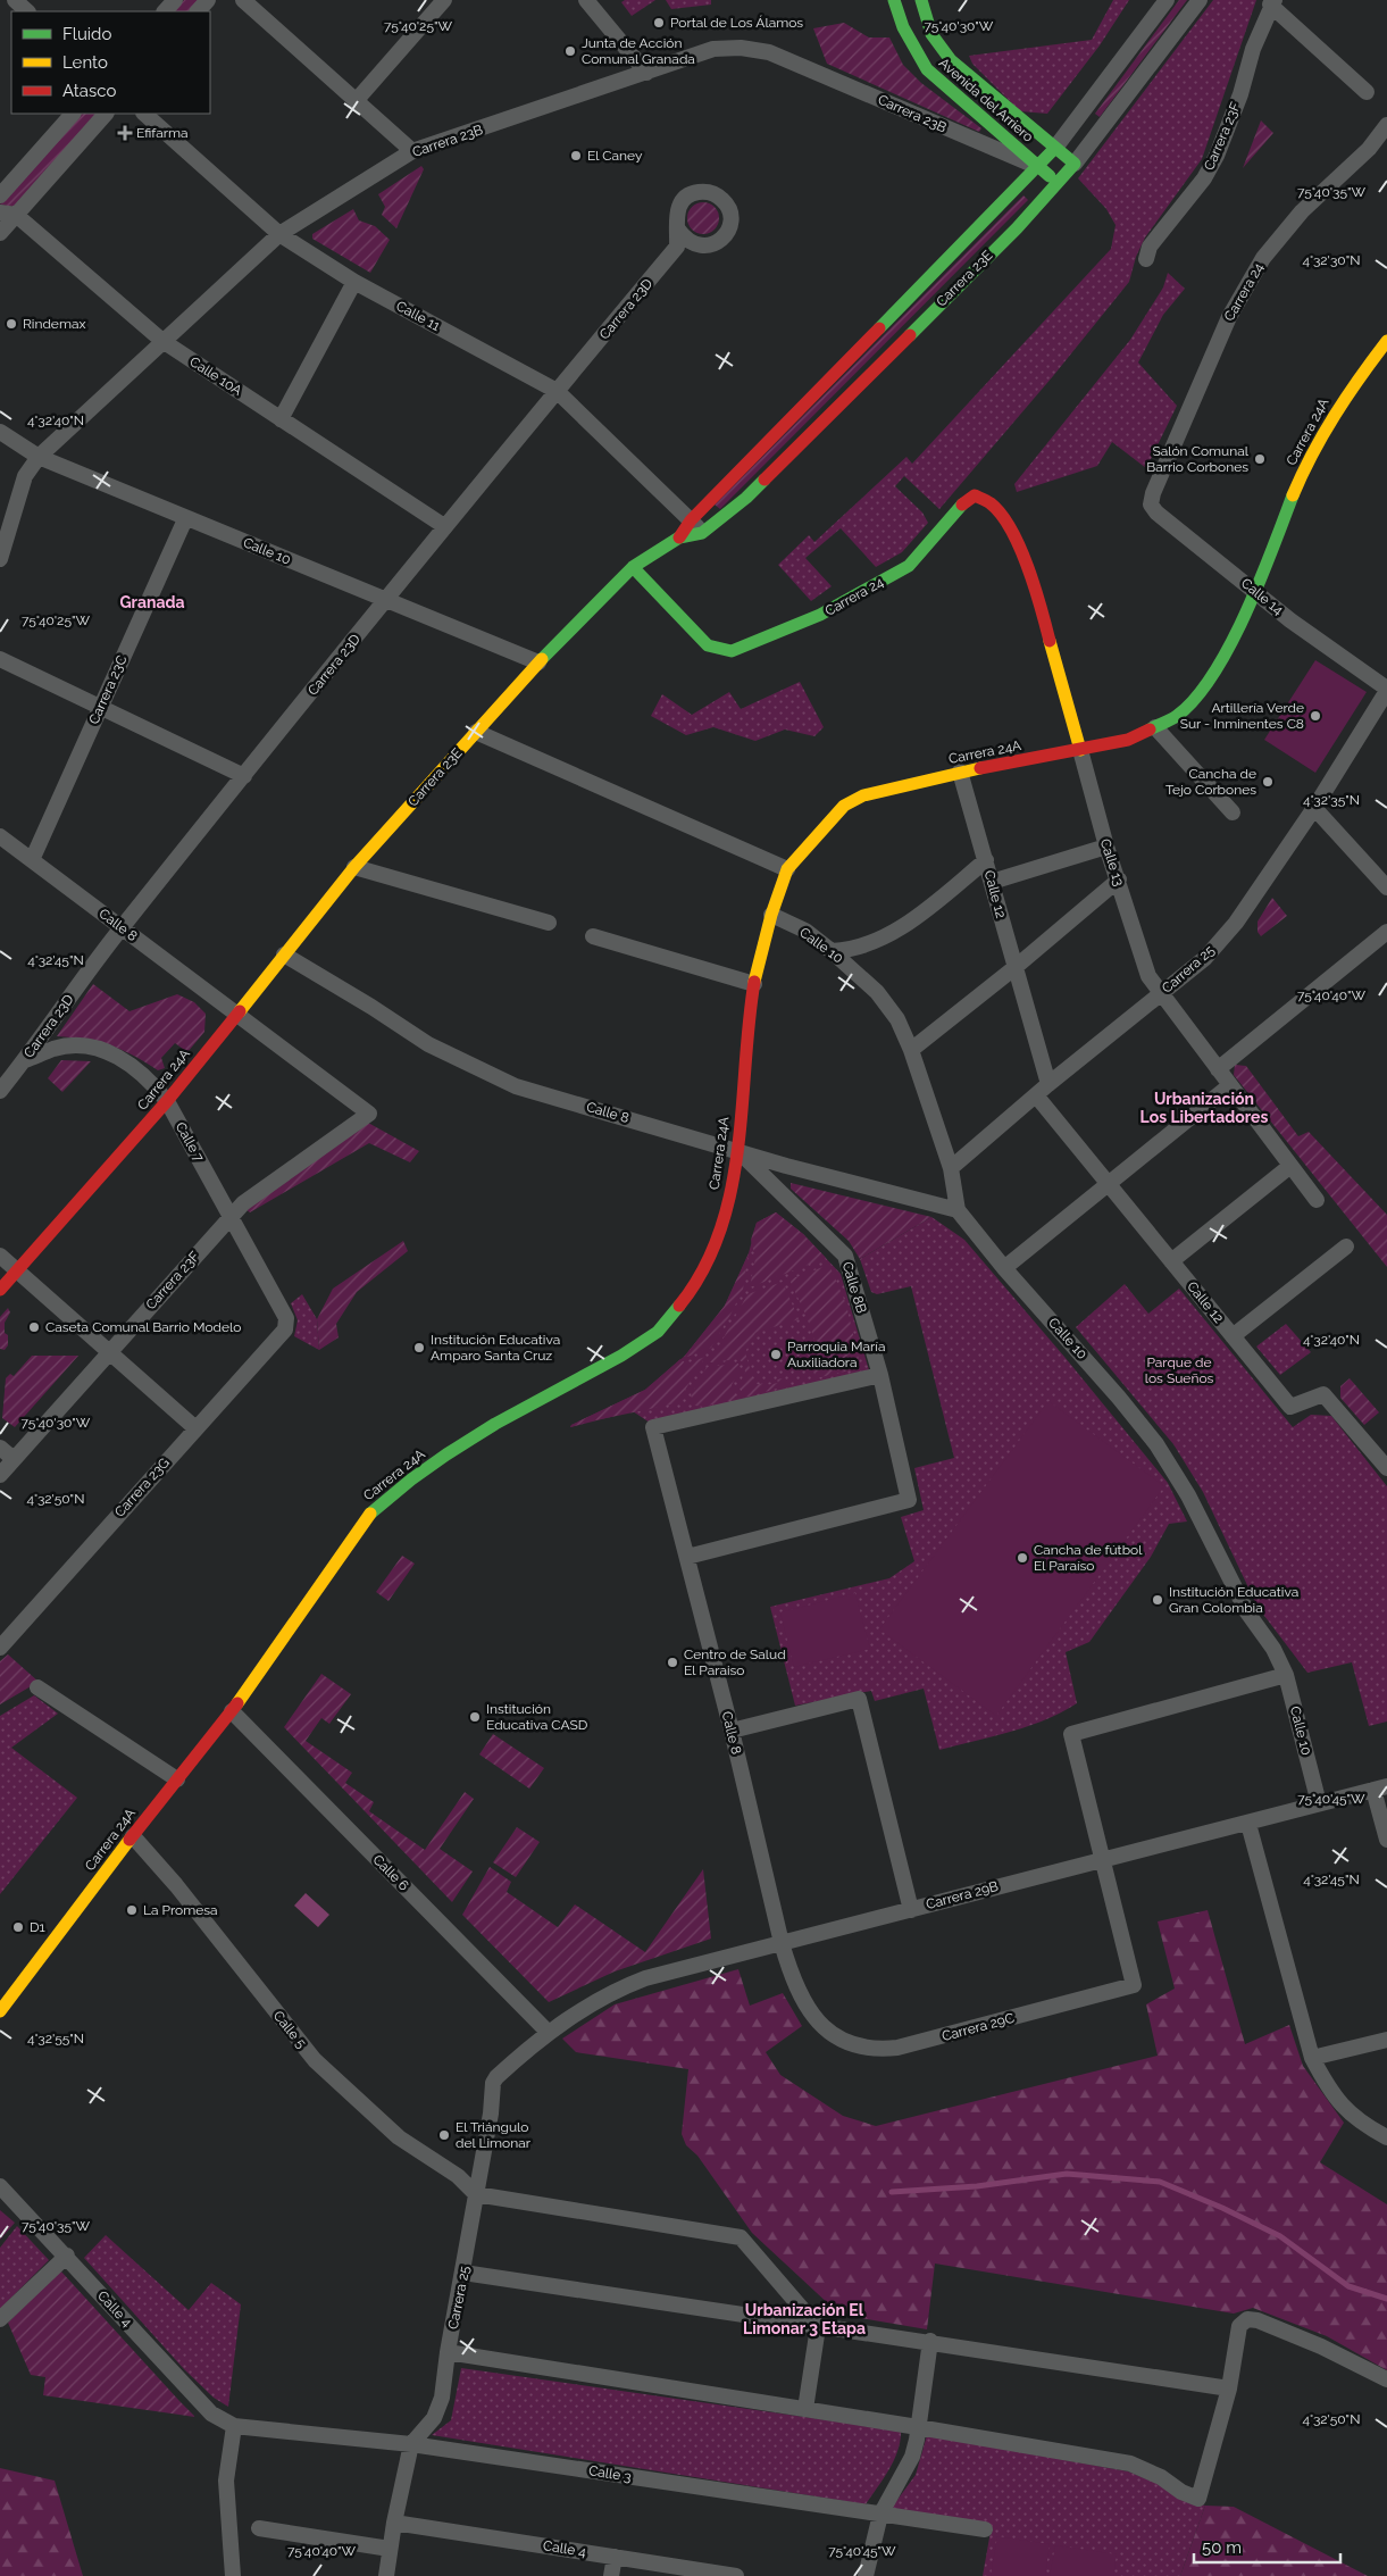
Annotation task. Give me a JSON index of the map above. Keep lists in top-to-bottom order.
{
  "streets": {
    "street": [
      "Avenida del Arriero",
      "Carrera 23B",
      "Carrera 23F",
      "Carrera 23E",
      "Carrera 24",
      "Carrera 23D",
      "Calle 11",
      "Calle 10A",
      "Carrera 24A",
      "Calle 10",
      "Calle 14",
      "Carrera 23C",
      "Calle 13",
      "Calle 12",
      "Calle 8",
      "Carrera 25",
      "Calle 7",
      "Calle 8B",
      "Carrera 23G",
      "Calle 6",
      "Carrera 29B",
      "Carrera 29C",
      "Calle 5",
      "Calle 4",
      "Calle 3"
    ]
  },
  "crossings": [
    ["Avenida del Arriero", "Carrera 23B"],
    ["Avenida del Arriero", "Carrera 23E"],
    ["Carrera 23B", "Carrera 23E"],
    ["Carrera 23B", "Calle 11"],
    ["Carrera 23B", "Calle 10A"],
    ["Carrera 23B", "Calle 10"],
    ["Carrera 23F", "Calle 8"],
    ["Carrera 23F", "Calle 7"],
    ["Carrera 23E", "Carrera 24"],
    ["Carrera 23E", "Calle 11"],
    ["Carrera 23E", "Carrera 24A"],
    ["Carrera 23E", "Calle 10"],
    ["Carrera 23E", "Calle 8"],
    ["Carrera 24", "Calle 14"],
    ["Carrera 24", "Calle 13"],
    ["Carrera 23D", "Calle 11"],
    ["Carrera 23D", "Calle 10A"],
    ["Carrera 23D", "Calle 10"],
    ["Carrera 23D", "Calle 8"],
    ["Carrera 23D", "Calle 7"],
    ["Carrera 24A", "Calle 10"],
    ["Carrera 24A", "Calle 14"],
    ["Carrera 24A", "Calle 13"],
    ["Carrera 24A", "Calle 12"],
    ["Carrera 24A", "Calle 8"],
    ["Carrera 24A", "Calle 7"],
    ["Carrera 24A", "Calle 8B"],
    ["Carrera 24A", "Calle 6"],
    ["Carrera 24A", "Calle 5"],
    ["Calle 10", "Carrera 23C"],
    ["Calle 10", "Calle 8"],
    ["Calle 10", "Carrera 25"],
    ["Calle 10", "Carrera 29B"],
    ["Calle 14", "Carrera 25"],
    ["Carrera 23C", "Calle 8"],
    ["Calle 13", "Carrera 25"],
    ["Calle 12", "Carrera 25"],
    ["Calle 8", "Calle 8B"],
    ["Calle 8", "Carrera 29B"],
    ["Calle 8", "Carrera 29C"],
    ["Carrera 25", "Calle 6"],
    ["Carrera 25", "Carrera 29B"],
    ["Carrera 25", "Calle 5"],
    ["Carrera 25", "Calle 3"],
    ["Calle 7", "Carrera 23G"],
    ["Calle 6", "Carrera 29B"],
    ["Carrera 29B", "Carrera 29C"],
    ["Calle 4", "Calle 3"]
  ],
  "districts": ["Granada", "Urbanización Los Libertadores", "Urbanización El Limonar 3 Etapa"],
  "parks": ["Parque de los Sueños"],
  "places": {
    "other": [
      "Portal de Los Álamos",
      "Junta de Acción Comunal Granada",
      "El Caney",
      "Rindemax",
      "Salón Comunal Barrio Corbones",
      "Artillería Verde Sur - Inminentes C8",
      "Cancha de Tejo Corbones",
      "Caseta Comunal Barrio Modelo",
      "Institución Educativa Amparo Santa Cruz",
      "Parroquia María Auxiliadora",
      "Cancha de fútbol El Paraíso",
      "Institución Educativa Gran Colombia",
      "Centro de Salud El Paraiso",
      "Institución Educativa CASD",
      "La Promesa",
      "D1",
      "El Triángulo del Limonar"
    ],
    "health": ["Efifarma"]
  },
  "legend": ["Fluido", "Lento", "Atasco"],
  "scale_bar": "50 m",
  "coordinates": [
    "75°40'25\"W",
    "75°40'30\"W",
    "75°40'35\"W",
    "4°32'30\"N",
    "4°32'40\"N",
    "4°32'35\"N",
    "4°32'45\"N",
    "75°40'40\"W",
    "4°32'50\"N",
    "75°40'45\"W",
    "4°32'55\"N"
  ]
}
